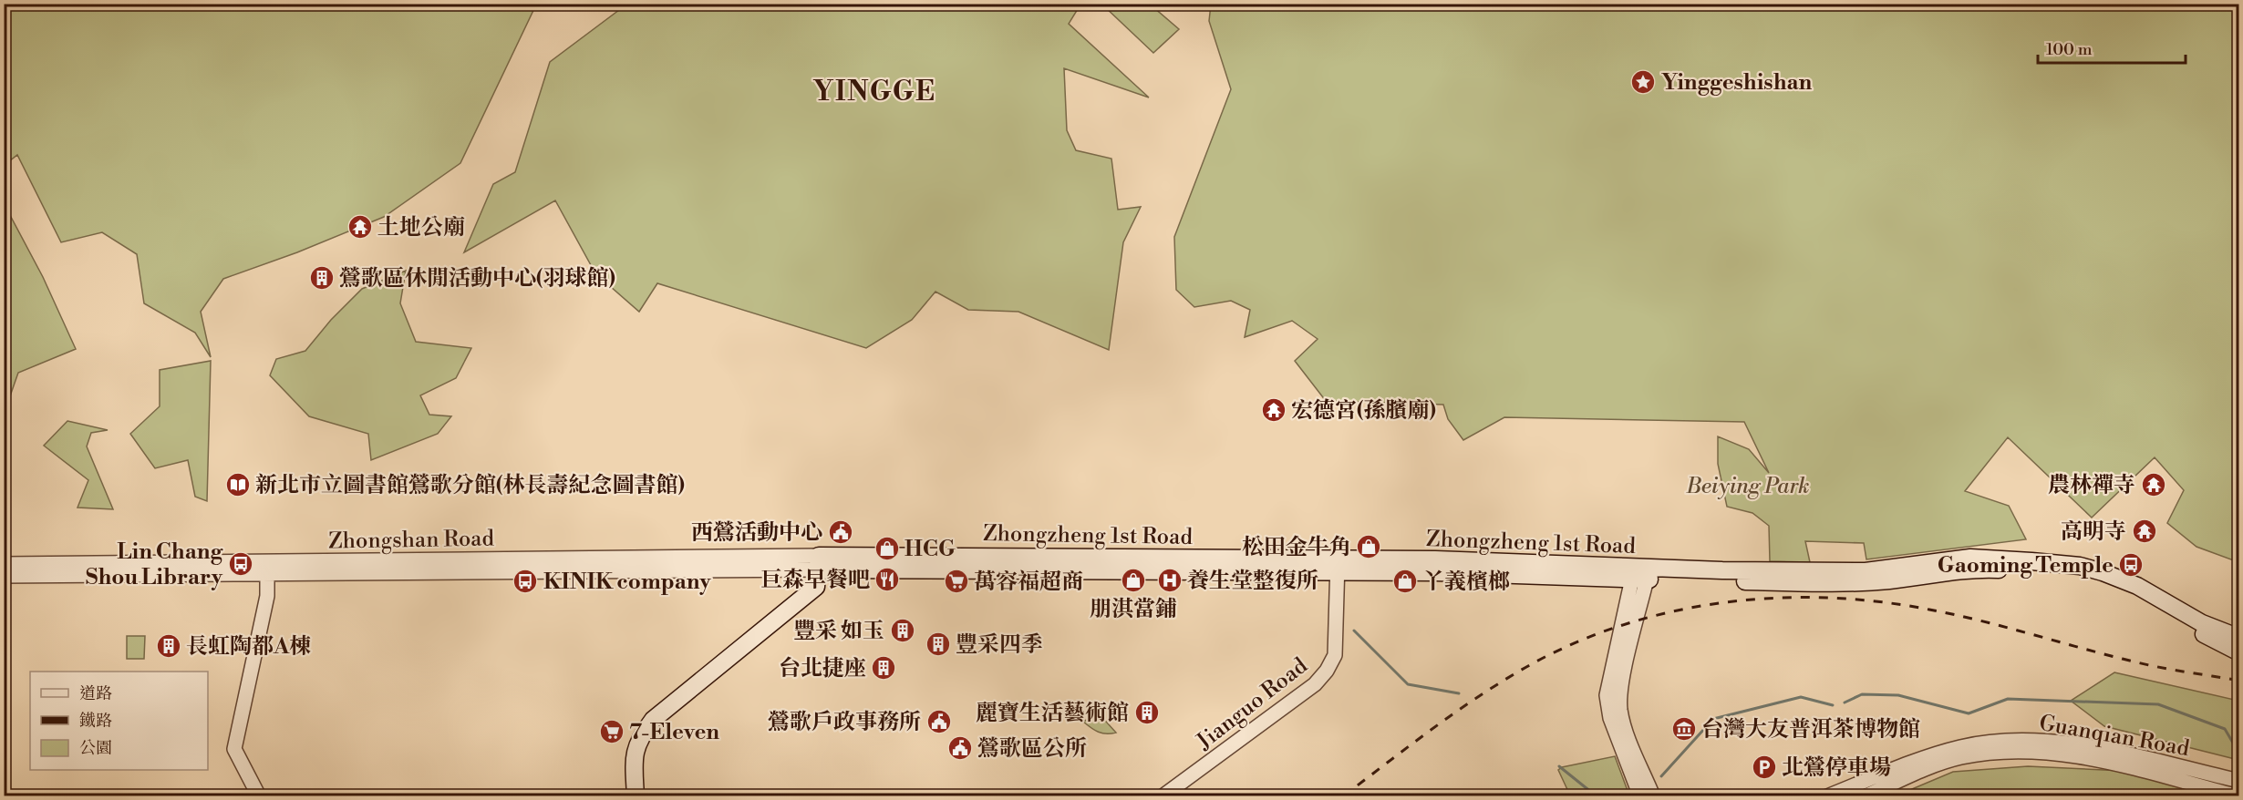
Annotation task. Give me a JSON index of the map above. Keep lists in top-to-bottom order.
{
  "streets": {
    "main road": ["Zhongzheng 1st Road"],
    "street": ["Zhongshan Road", "Jianguo Road", "Guanqian Road"]
  },
  "crossings": [
    ["Zhongzheng 1st Road", "Zhongshan Road"],
    ["Zhongzheng 1st Road", "Jianguo Road"]
  ],
  "districts": ["YINGGE"],
  "parks": ["Beiying Park"],
  "places": {
    "place": ["Yinggeshishan"],
    "temple": [
      "土地公廟",
      "宏德宮(孫臏廟)",
      "農林禪寺",
      "高明寺"
    ],
    "building": [
      "鶯歌區休閒活動中心(羽球館)",
      "豐采 如玉",
      "豐采四季",
      "長虹陶都A棟",
      "台北捷座",
      "麗寶生活藝術館"
    ],
    "library": ["新北市立圖書館鶯歌分館(林長壽紀念圖書館)"],
    "public building": ["西鶯活動中心", "鶯歌戶政事務所", "鶯歌區公所"],
    "shop": [
      "松田金牛角",
      "HCG",
      "朋淇當鋪",
      "丫義檳榔"
    ],
    "bus stop": ["Lin Chang Shou Library", "Gaoming Temple", "KINIK company"],
    "restaurant": ["巨森早餐吧"],
    "hospital": ["養生堂整復所"],
    "supermarket": ["萬容福超商", "7-Eleven"],
    "museum": ["台灣大友普洱茶博物館"],
    "parking": ["北鶯停車場"]
  },
  "legend": ["道路", "鐵路", "公園"],
  "scale_bar": "100 m"
}
